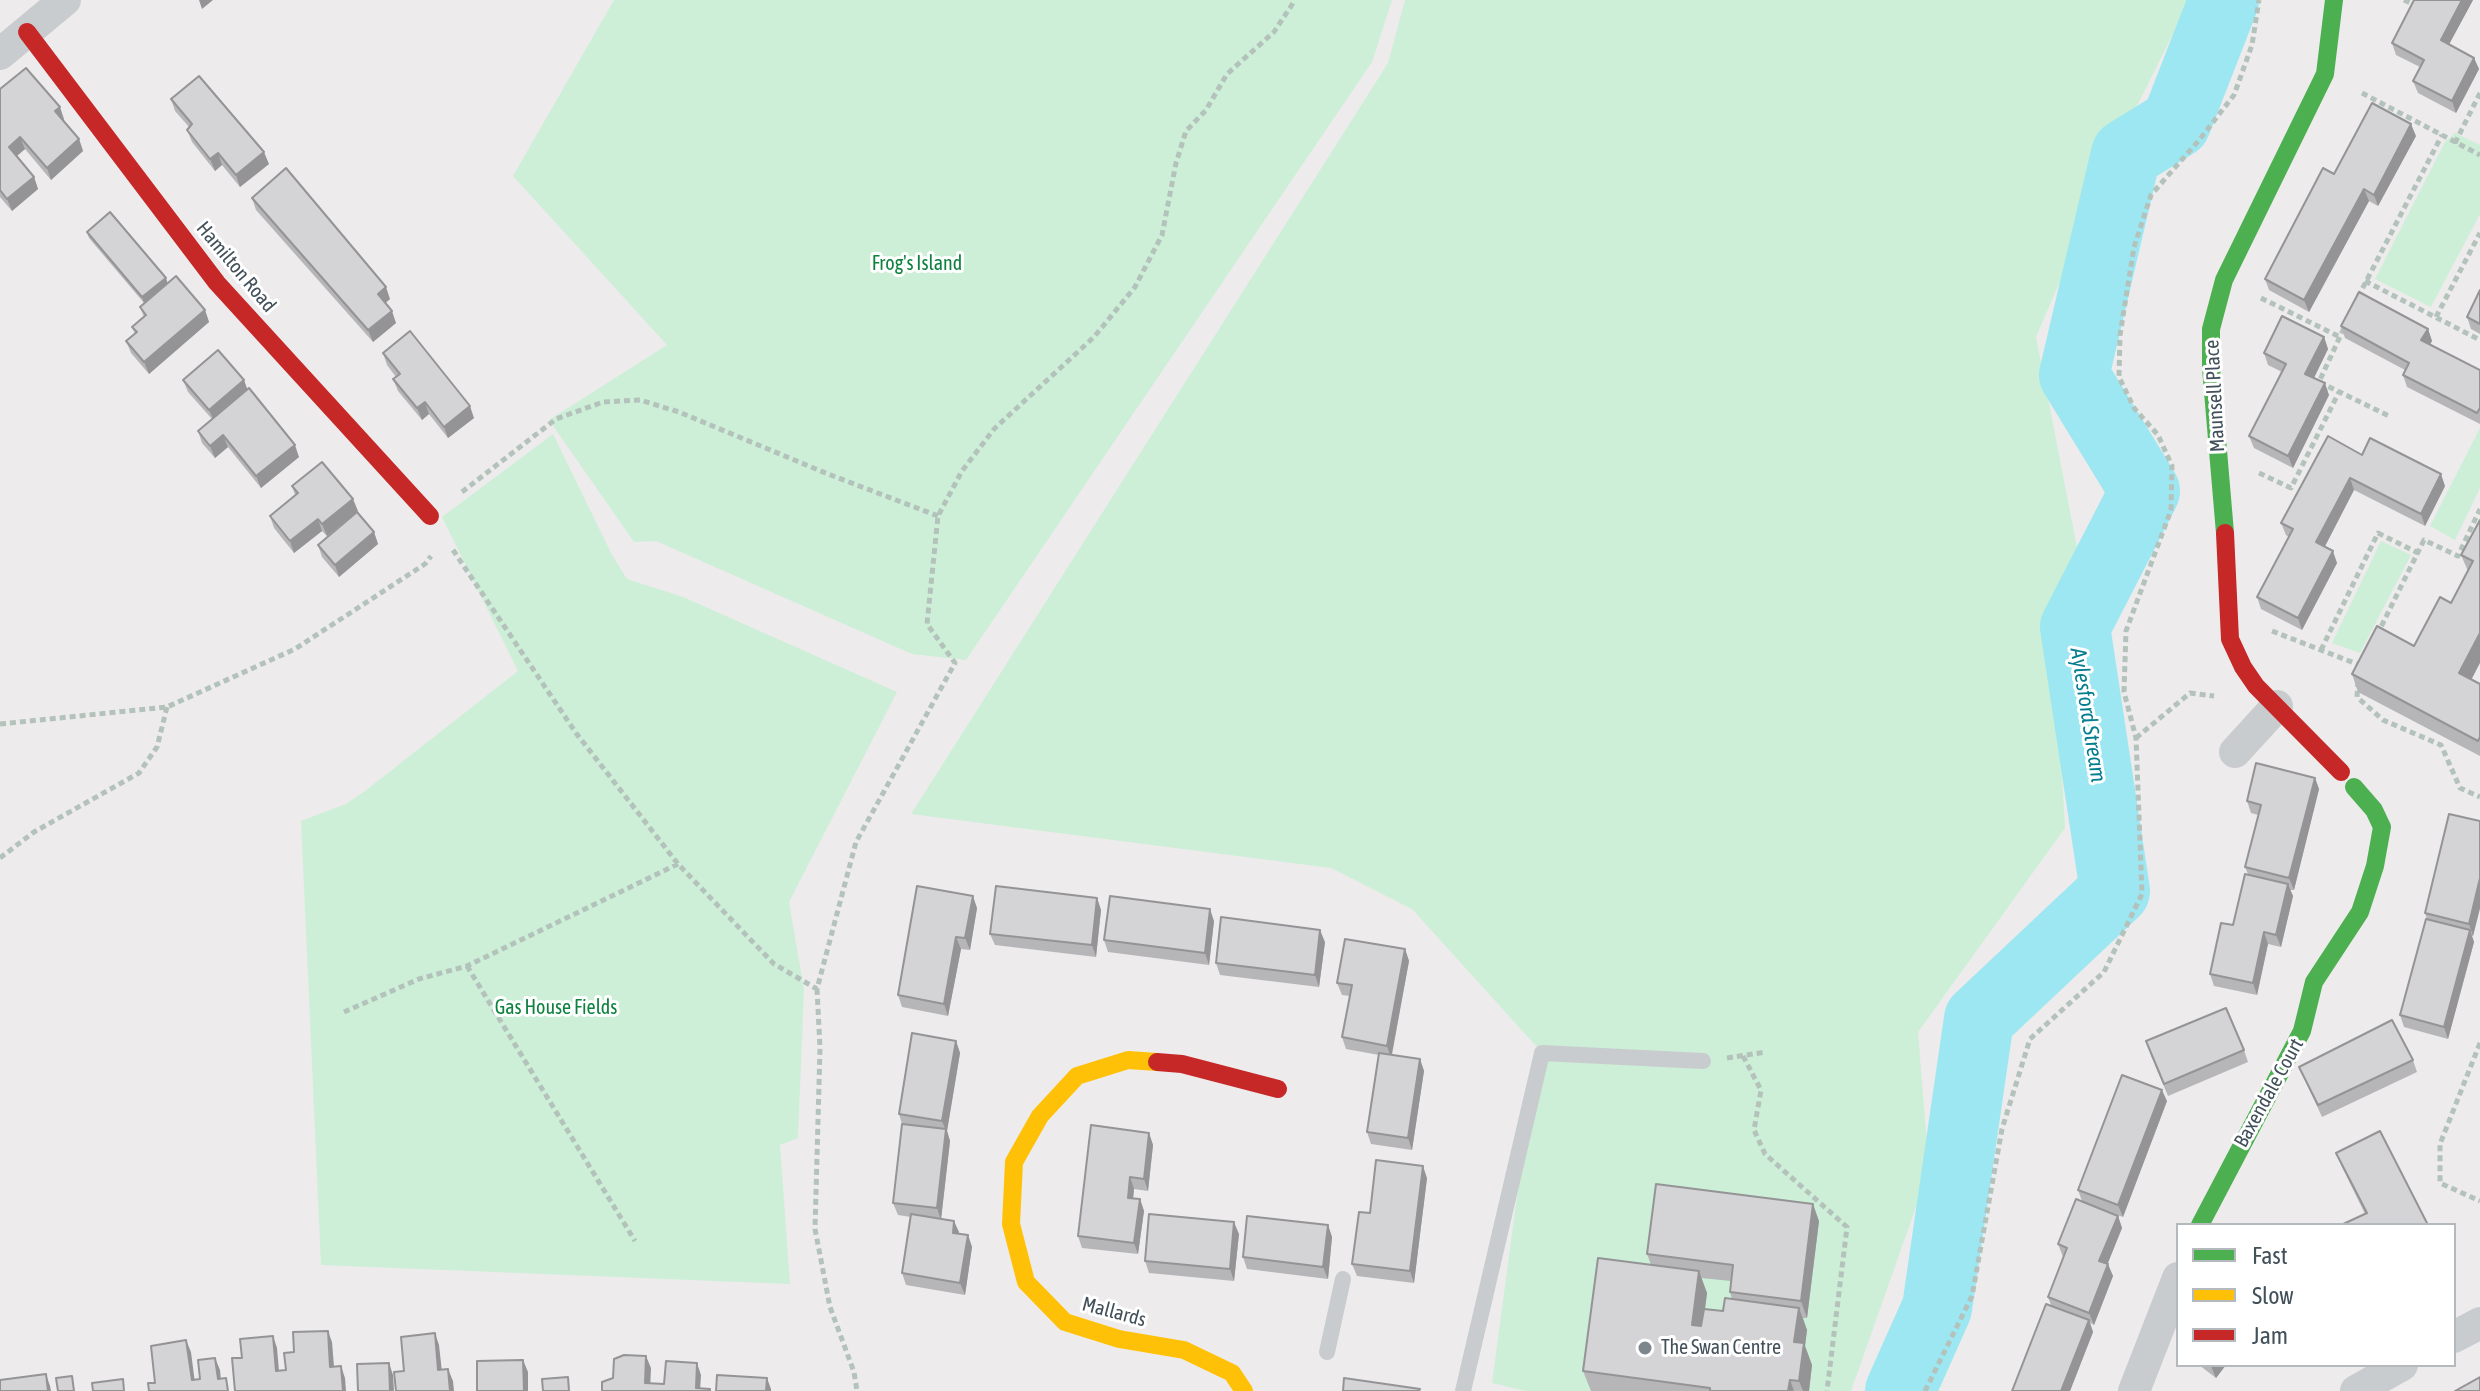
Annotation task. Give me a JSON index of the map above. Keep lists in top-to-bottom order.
{
  "streets": {
    "street": [
      "Hamilton Road",
      "Maunsell Place",
      "Baxendale Court",
      "Mallards"
    ]
  },
  "water": ["Aylesford Stream"],
  "parks": ["Frog's Island", "Gas House Fields"],
  "places": ["The Swan Centre"],
  "legend": ["Fast", "Slow", "Jam"]
}
